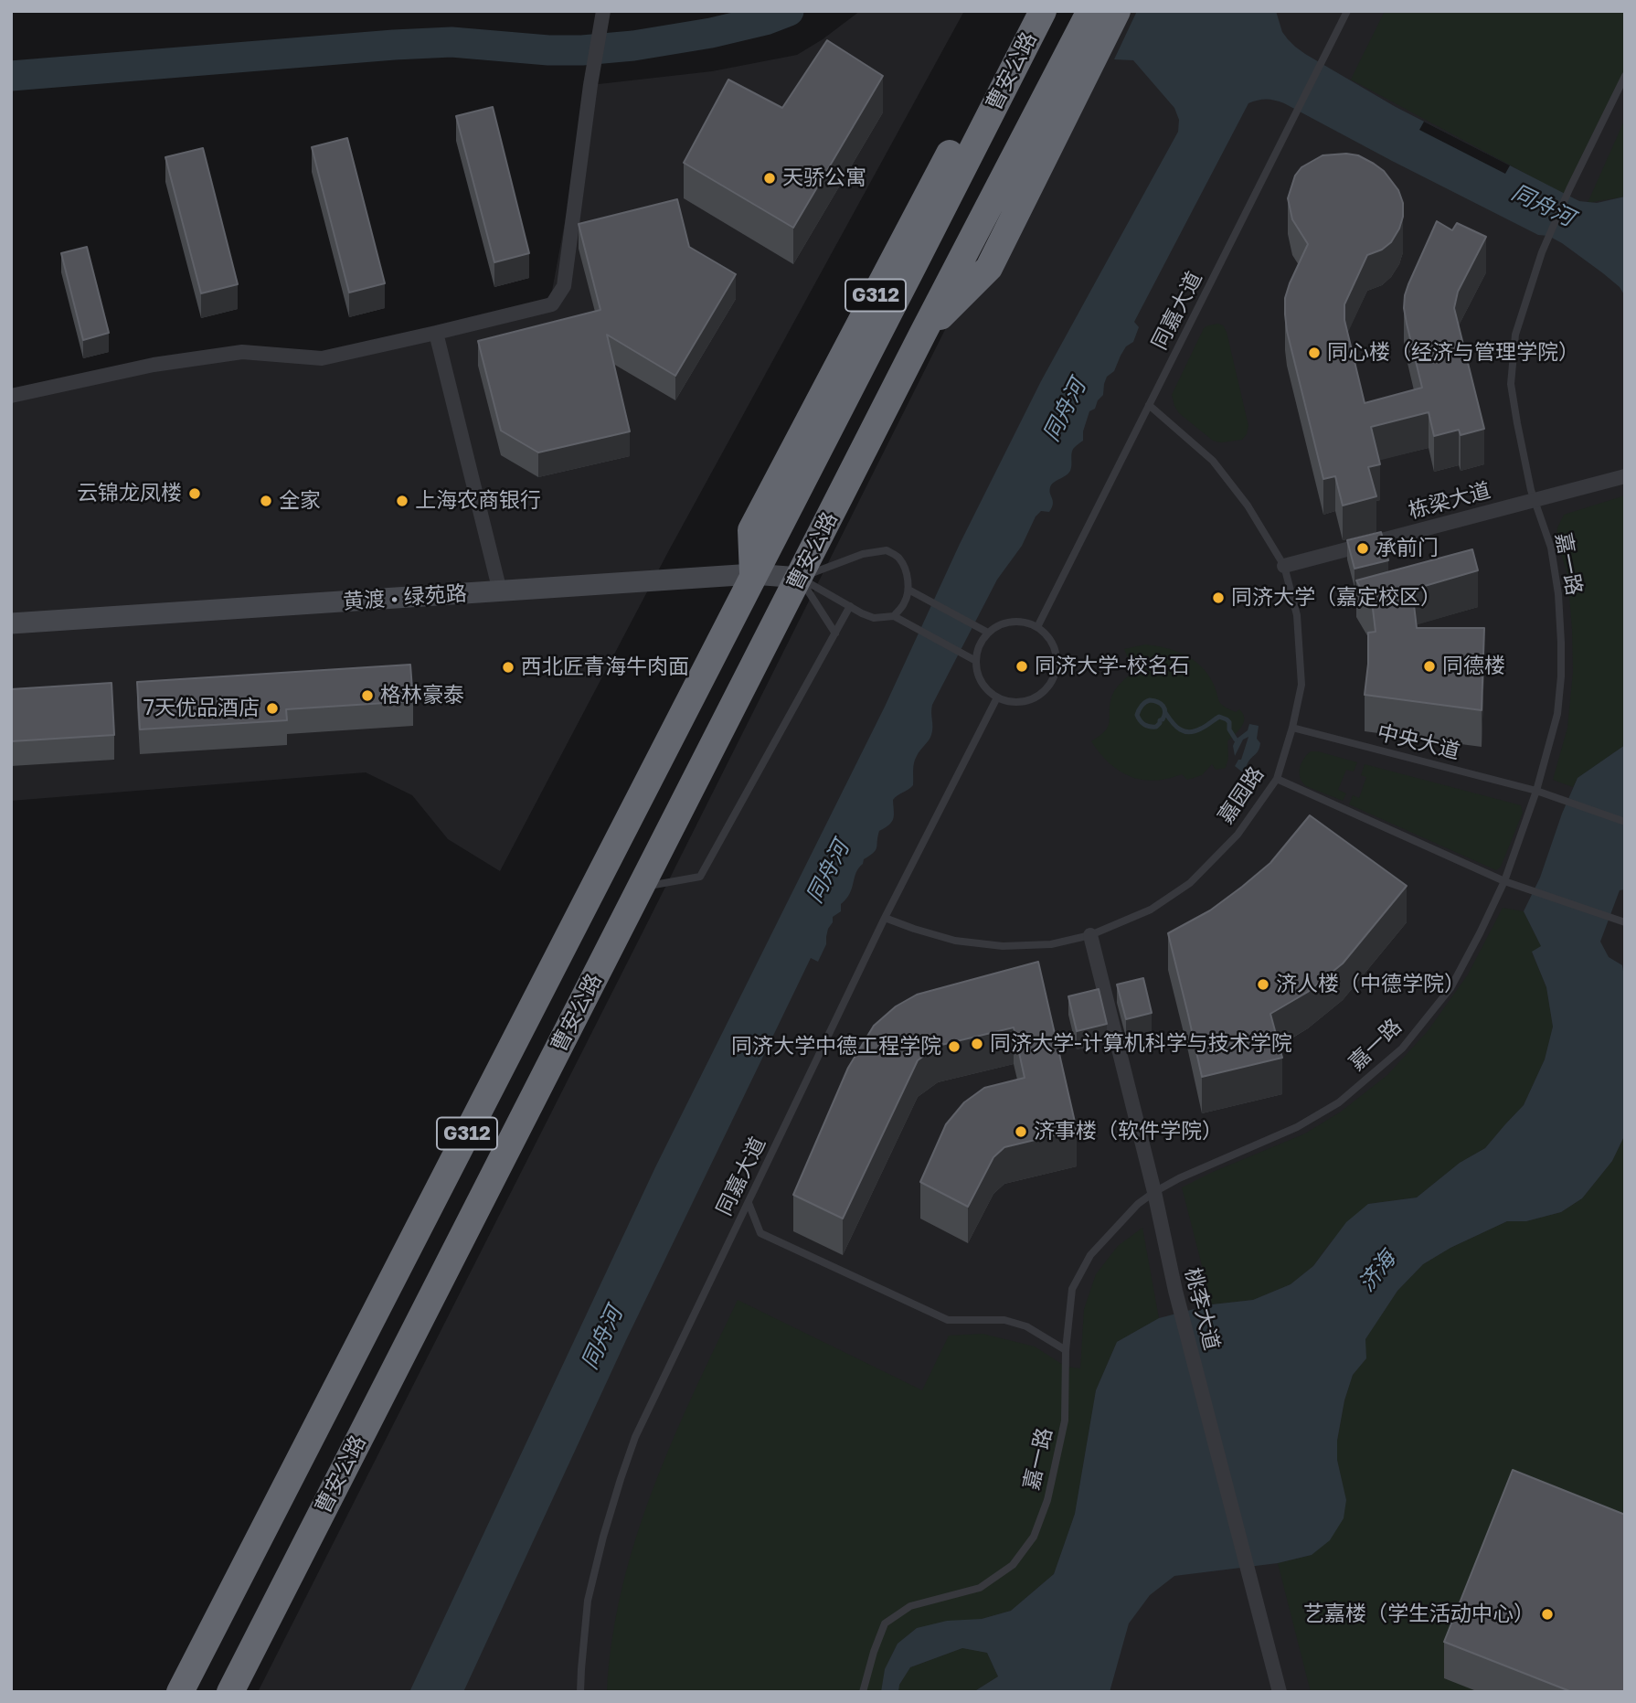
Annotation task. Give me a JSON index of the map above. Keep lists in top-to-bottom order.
{
  "streets": {
    "highway": ["曹安公路", "G312"],
    "street": ["栋梁大道", "黄渡 • 绿苑路", "桃李大道"],
    "lane": [
      "同嘉大道",
      "嘉一路",
      "中央大道",
      "嘉园路"
    ]
  },
  "crossings": [
    ["曹安公路", "黄渡 • 绿苑路"],
    ["同嘉大道", "嘉园路"],
    ["栋梁大道", "嘉一路"],
    ["栋梁大道", "嘉园路"],
    ["嘉一路", "中央大道"],
    ["嘉一路", "桃李大道"],
    ["中央大道", "嘉园路"],
    ["嘉园路", "桃李大道"]
  ],
  "water": ["同舟河", "济海"],
  "places": [
    "天骄公寓",
    "同心楼（经济与管理学院）",
    "云锦龙凤楼",
    "全家",
    "上海农商银行",
    "承前门",
    "同济大学（嘉定校区）",
    "同济大学-校名石",
    "同德楼",
    "西北匠青海牛肉面",
    "格林豪泰",
    "7天优品酒店",
    "济人楼（中德学院）",
    "同济大学-计算机科学与技术学院",
    "同济大学中德工程学院",
    "济事楼（软件学院）",
    "艺嘉楼（学生活动中心）"
  ]
}
